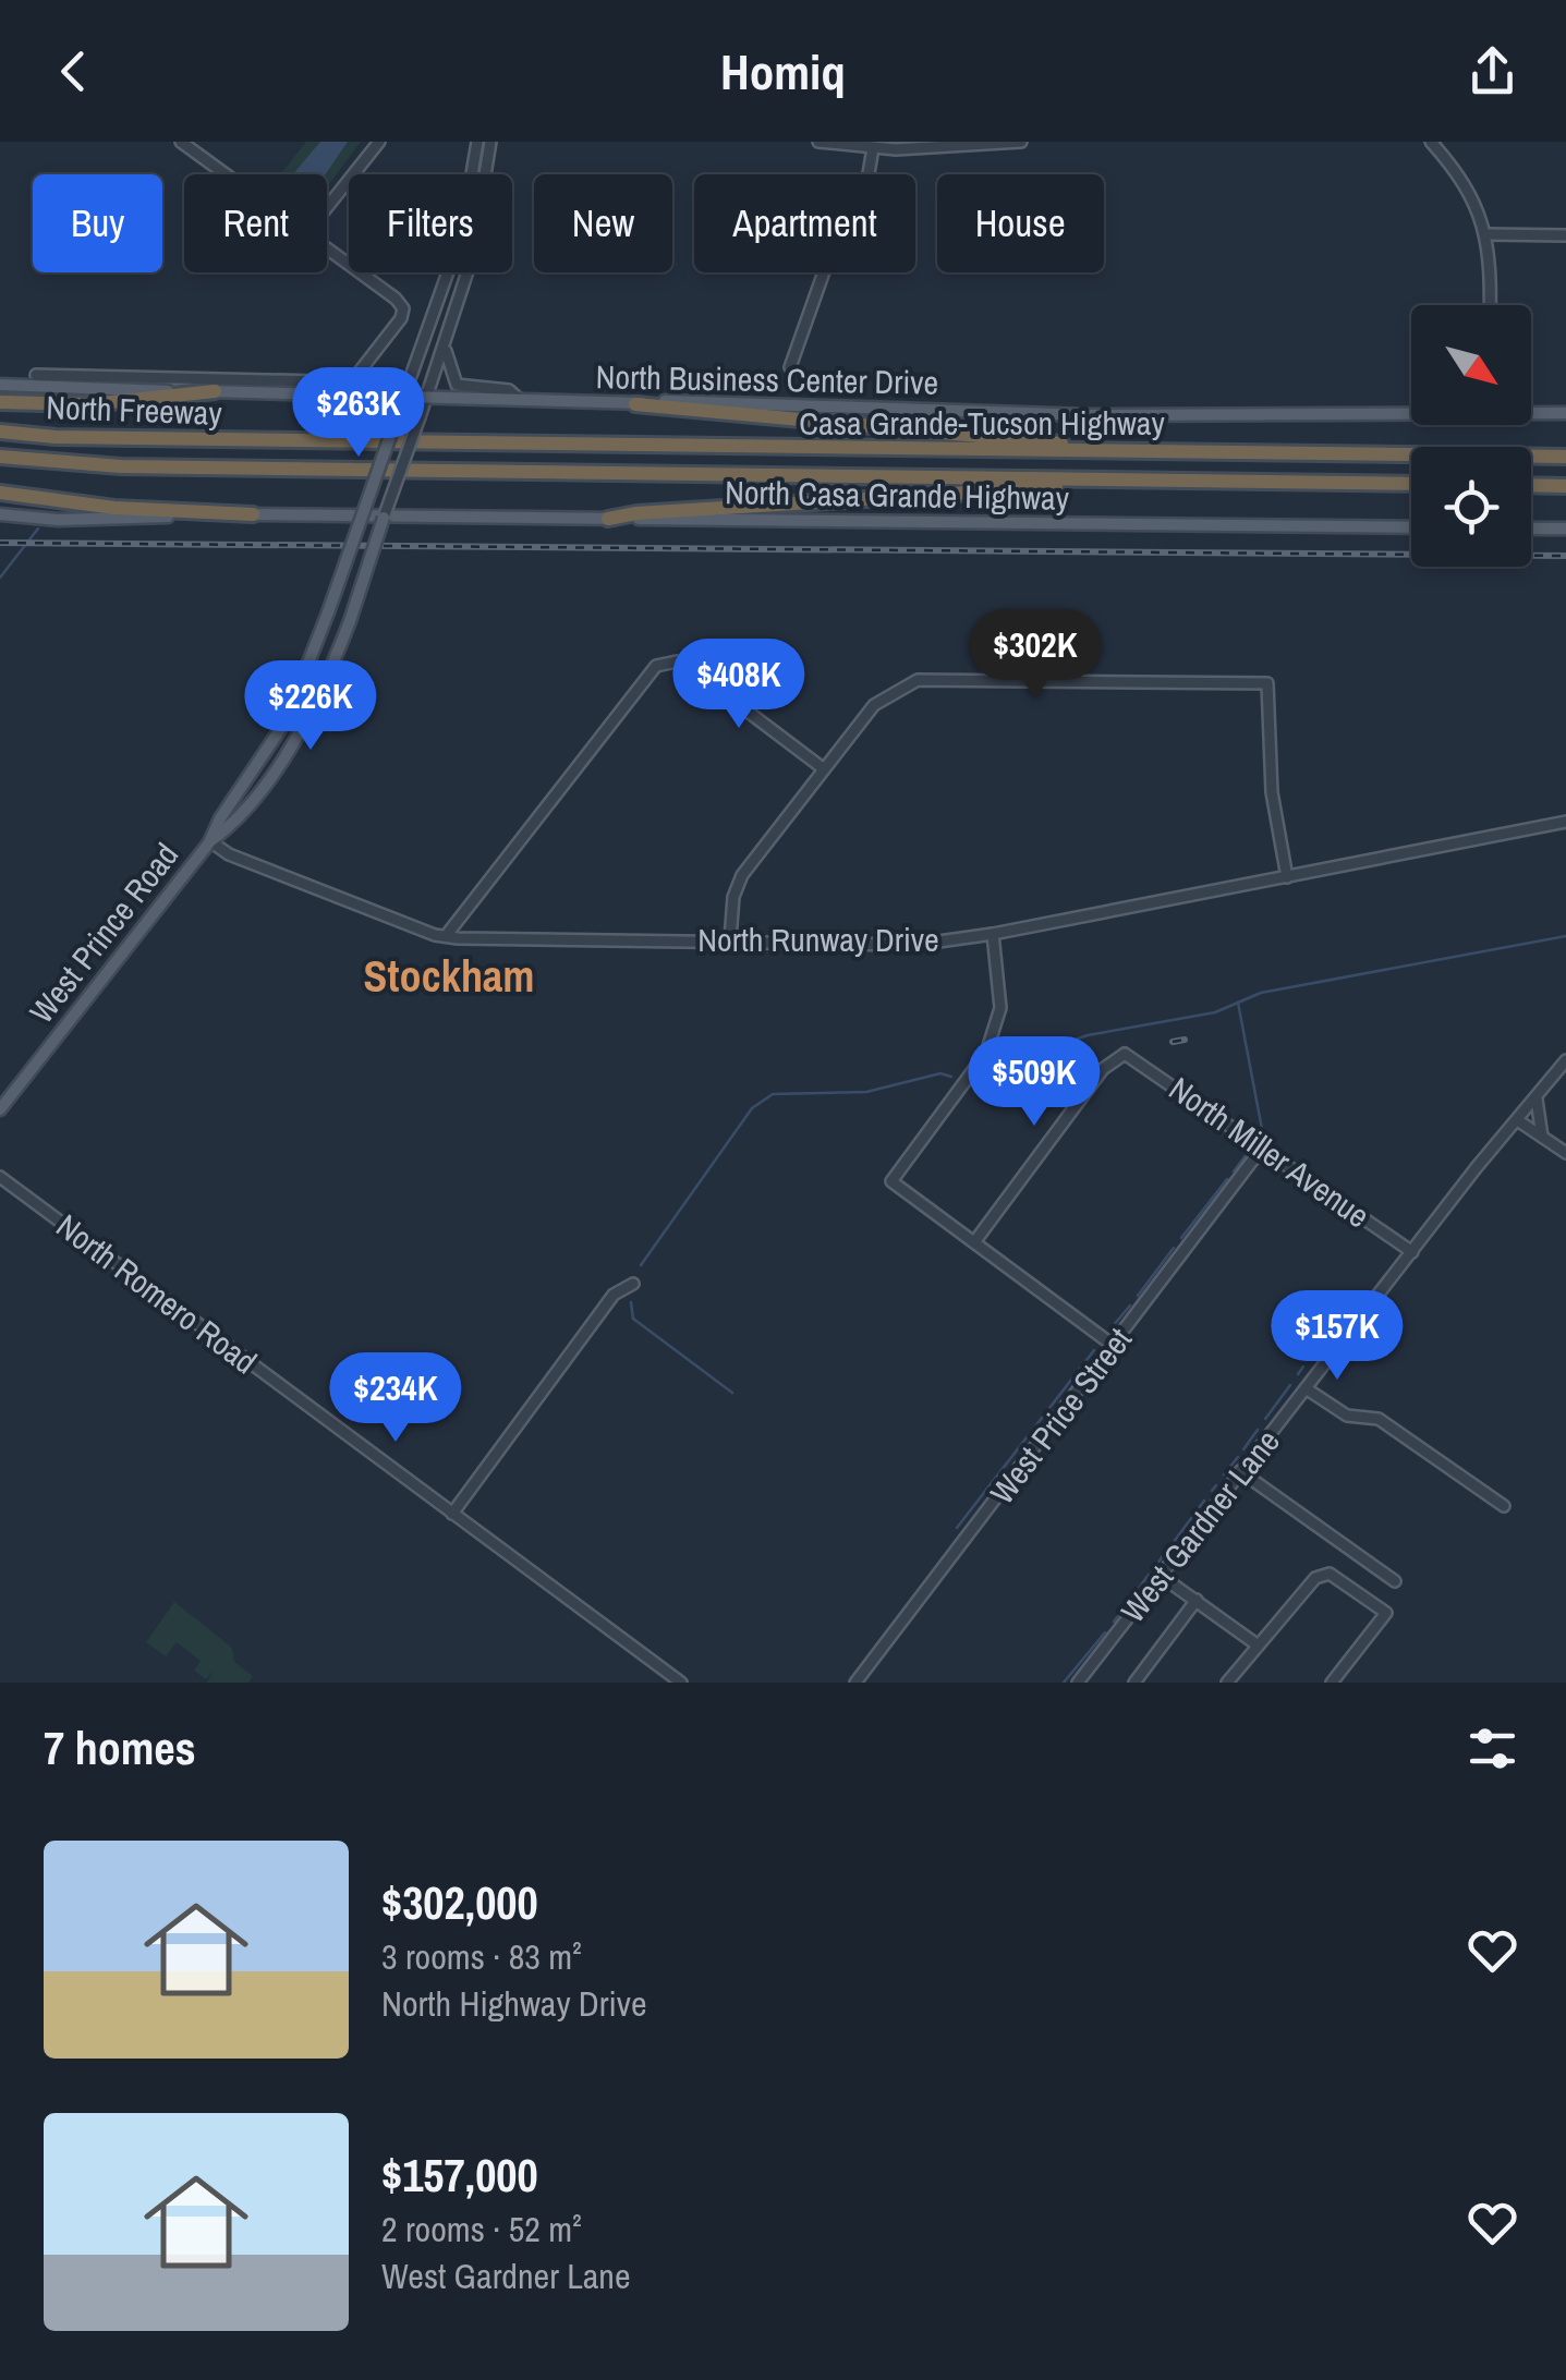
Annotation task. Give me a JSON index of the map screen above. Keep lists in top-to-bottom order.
{
  "streets": {
    "highway": ["North Freeway", "Casa Grande-Tucson Highway"],
    "main road": ["North Business Center Drive", "North Casa Grande Highway", "West Prince Road"],
    "street": [
      "North Runway Drive",
      "North Miller Avenue",
      "North Romero Road",
      "West Price Street",
      "West Gardner Lane"
    ]
  },
  "crossings": [
    ["North Business Center Drive", "West Prince Road"],
    ["North Freeway", "Casa Grande-Tucson Highway"],
    ["North Casa Grande Highway", "West Prince Road"],
    ["West Prince Road", "North Runway Drive"],
    ["North Miller Avenue", "West Price Street"],
    ["North Miller Avenue", "West Gardner Lane"]
  ],
  "districts": ["Stockham"],
  "north": "bottom right",
  "page": {
    "header": "Homiq",
    "chip": [
      "Buy",
      "Rent",
      "Filters",
      "New",
      "Apartment",
      "House"
    ],
    "price": [
      "$263K",
      "$302K",
      "$408K",
      "$226K",
      "$509K",
      "$157K",
      "$234K"
    ],
    "heading": "7 homes",
    "list": [
      {
        "name": "$302,000",
        "note": "3 rooms · 83 m² · North Highway Drive"
      },
      {
        "name": "$157,000",
        "note": "2 rooms · 52 m² · West Gardner Lane"
      }
    ]
  }
}
